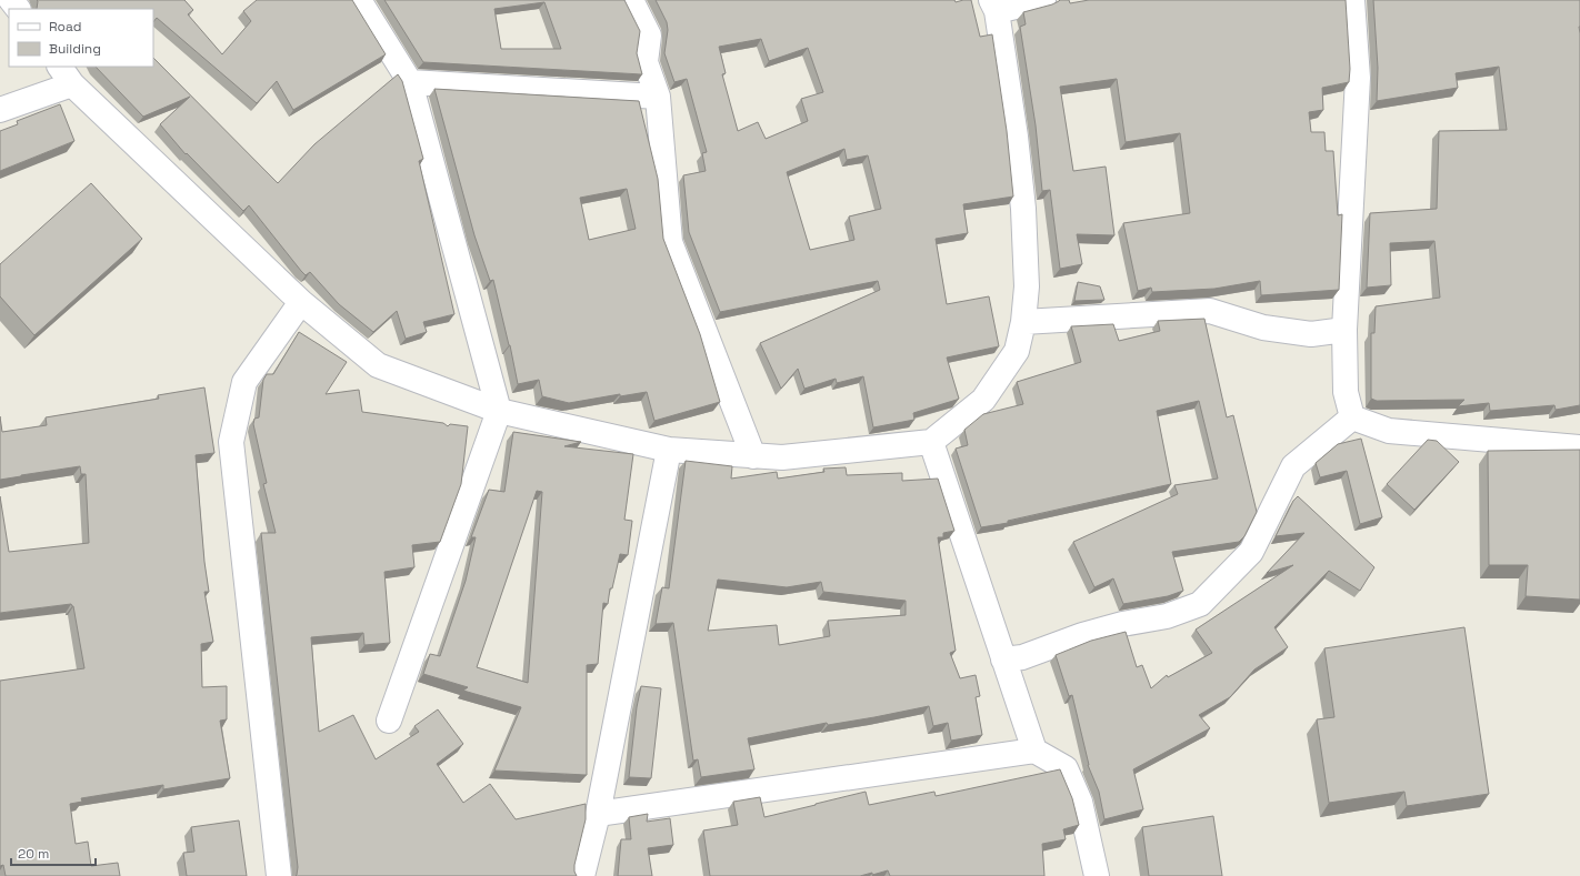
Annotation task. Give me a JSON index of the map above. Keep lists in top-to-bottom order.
{
  "legend": ["Road", "Building"],
  "scale_bar": "20 m"
}
